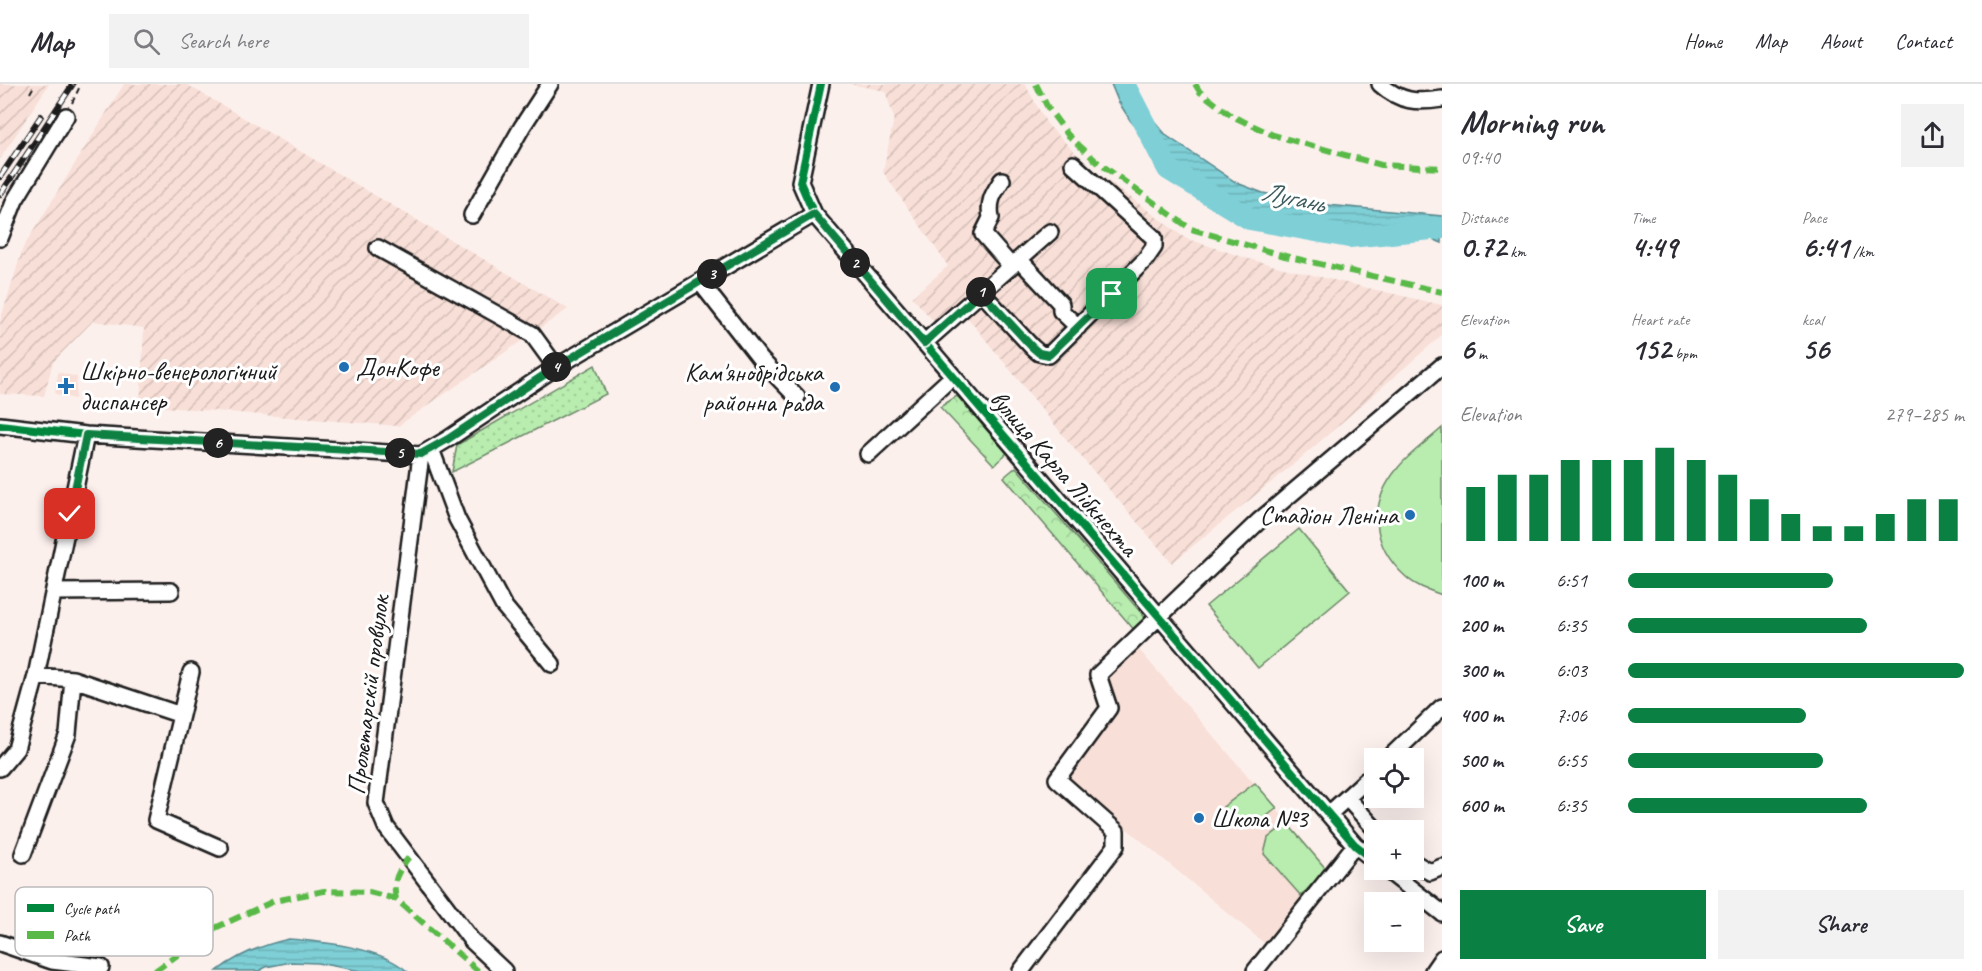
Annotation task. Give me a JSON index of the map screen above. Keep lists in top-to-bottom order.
{
  "streets": {
    "street": ["вулиця Карла Лібкнехта", "Пролєтарскій провулок"]
  },
  "water": ["Лугань"],
  "places": {
    "other": [
      "ДонКофе",
      "Кам'янобрідська районна рада",
      "Стадіон Леніна",
      "Школа №3"
    ],
    "health": ["Шкірно-венерологічний диспансер"]
  },
  "legend": ["Cycle path", "Path"],
  "page": {
    "header": "Map",
    "search": "Search here",
    "nav": [
      "Home",
      "Map",
      "About",
      "Contact"
    ],
    "heading": ["Morning run", "09:40"],
    "stats": [
      ["Distance", "0.72 km"],
      ["Time", "4:49"],
      ["Pace", "6:41 /km"],
      ["Elevation", "6 m"],
      ["Heart rate", "152 bpm"],
      ["kcal", "56"]
    ],
    "pins": [
      "2",
      "3",
      "1",
      "4",
      "6",
      "5"
    ],
    "chart": ["Elevation", "279–285 m"],
    "list": [
      {
        "name": "100 m",
        "note": "6:51"
      },
      {
        "name": "200 m",
        "note": "6:35"
      },
      {
        "name": "300 m",
        "note": "6:03"
      },
      {
        "name": "400 m",
        "note": "7:06"
      },
      {
        "name": "500 m",
        "note": "6:55"
      },
      {
        "name": "600 m",
        "note": "6:35"
      }
    ],
    "map_buttons": ["+", "−"],
    "buttons": ["Save", "Share"]
  }
}
